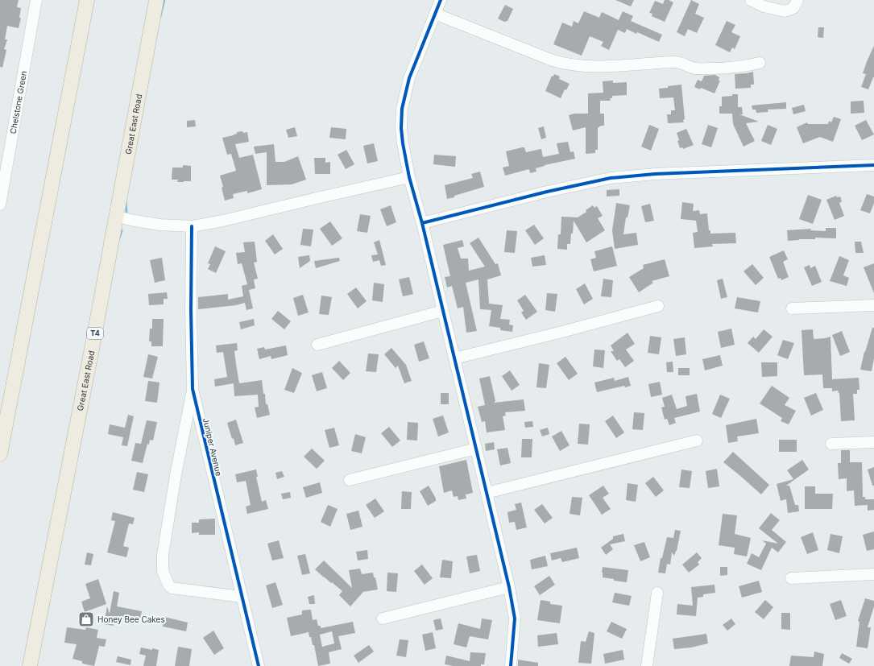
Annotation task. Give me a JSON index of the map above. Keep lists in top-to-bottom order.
{
  "streets": {
    "main road": ["Great East Road", "T4"],
    "street": ["Chelstone Green", "Juniper Avenue"]
  },
  "places": {
    "shop": ["Honey Bee Cakes"]
  }
}
